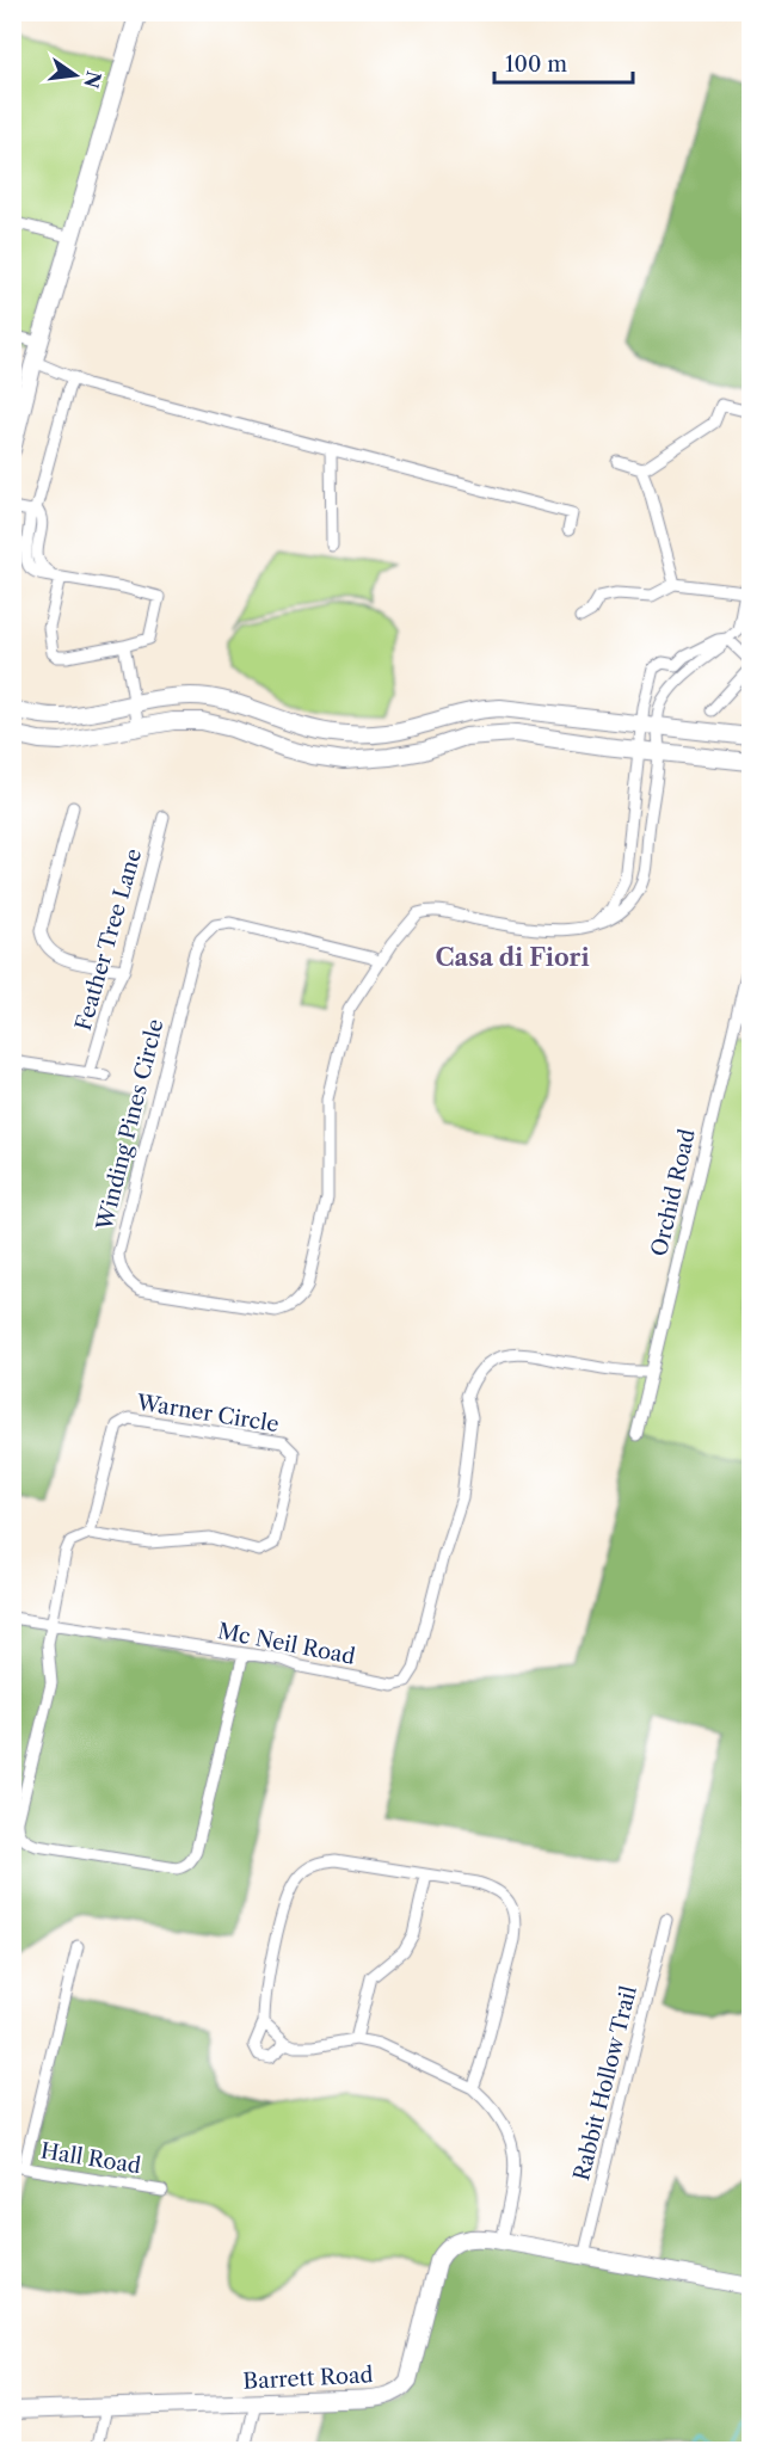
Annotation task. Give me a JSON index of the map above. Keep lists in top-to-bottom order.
{
  "streets": {
    "street": [
      "Feather Tree Lane",
      "Winding Pines Circle",
      "Orchid Road",
      "Warner Circle",
      "Mc Neil Road",
      "Rabbit Hollow Trail",
      "Hall Road",
      "Barrett Road"
    ]
  },
  "crossings": [
    ["Orchid Road", "Mc Neil Road"],
    ["Rabbit Hollow Trail", "Barrett Road"]
  ],
  "districts": ["Casa di Fiori"],
  "scale_bar": "100 m",
  "north": "right"
}
